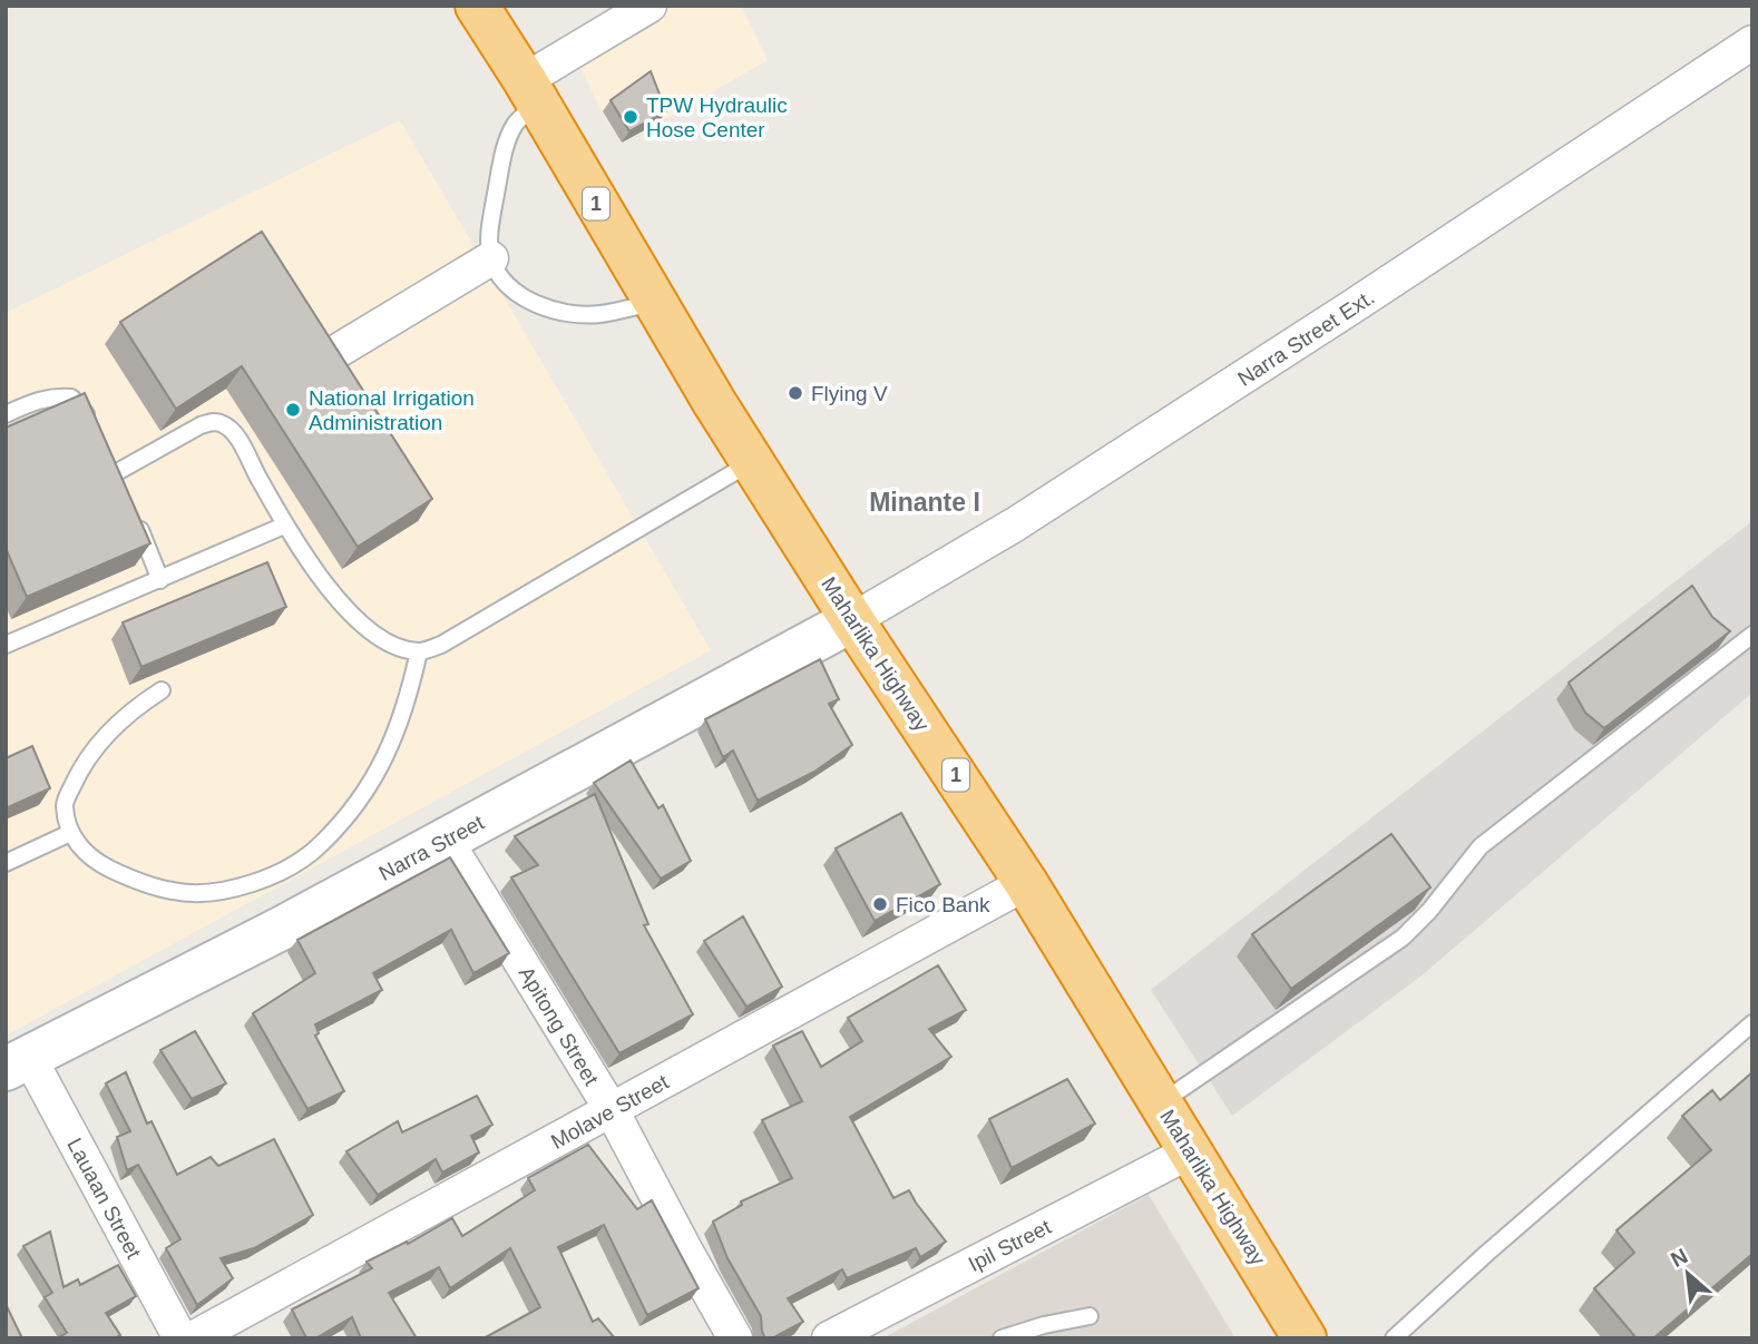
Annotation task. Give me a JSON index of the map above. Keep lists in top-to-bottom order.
{
  "streets": {
    "highway": ["1", "Maharlika Highway"],
    "street": [
      "Narra Street Ext.",
      "Narra Street",
      "Apitong Street",
      "Molave Street",
      "Lauaan Street",
      "Ipil Street"
    ]
  },
  "crossings": [
    ["Narra Street Ext.", "Maharlika Highway"],
    ["Narra Street Ext.", "Narra Street"],
    ["Maharlika Highway", "Narra Street"],
    ["Maharlika Highway", "Molave Street"],
    ["Maharlika Highway", "Ipil Street"],
    ["Narra Street", "Apitong Street"],
    ["Narra Street", "Lauaan Street"],
    ["Apitong Street", "Molave Street"]
  ],
  "districts": ["Minante I"],
  "places": [
    "TPW Hydraulic Hose Center",
    "Flying V",
    "National Irrigation Administration",
    "Fico Bank"
  ],
  "north": "top left"
}
